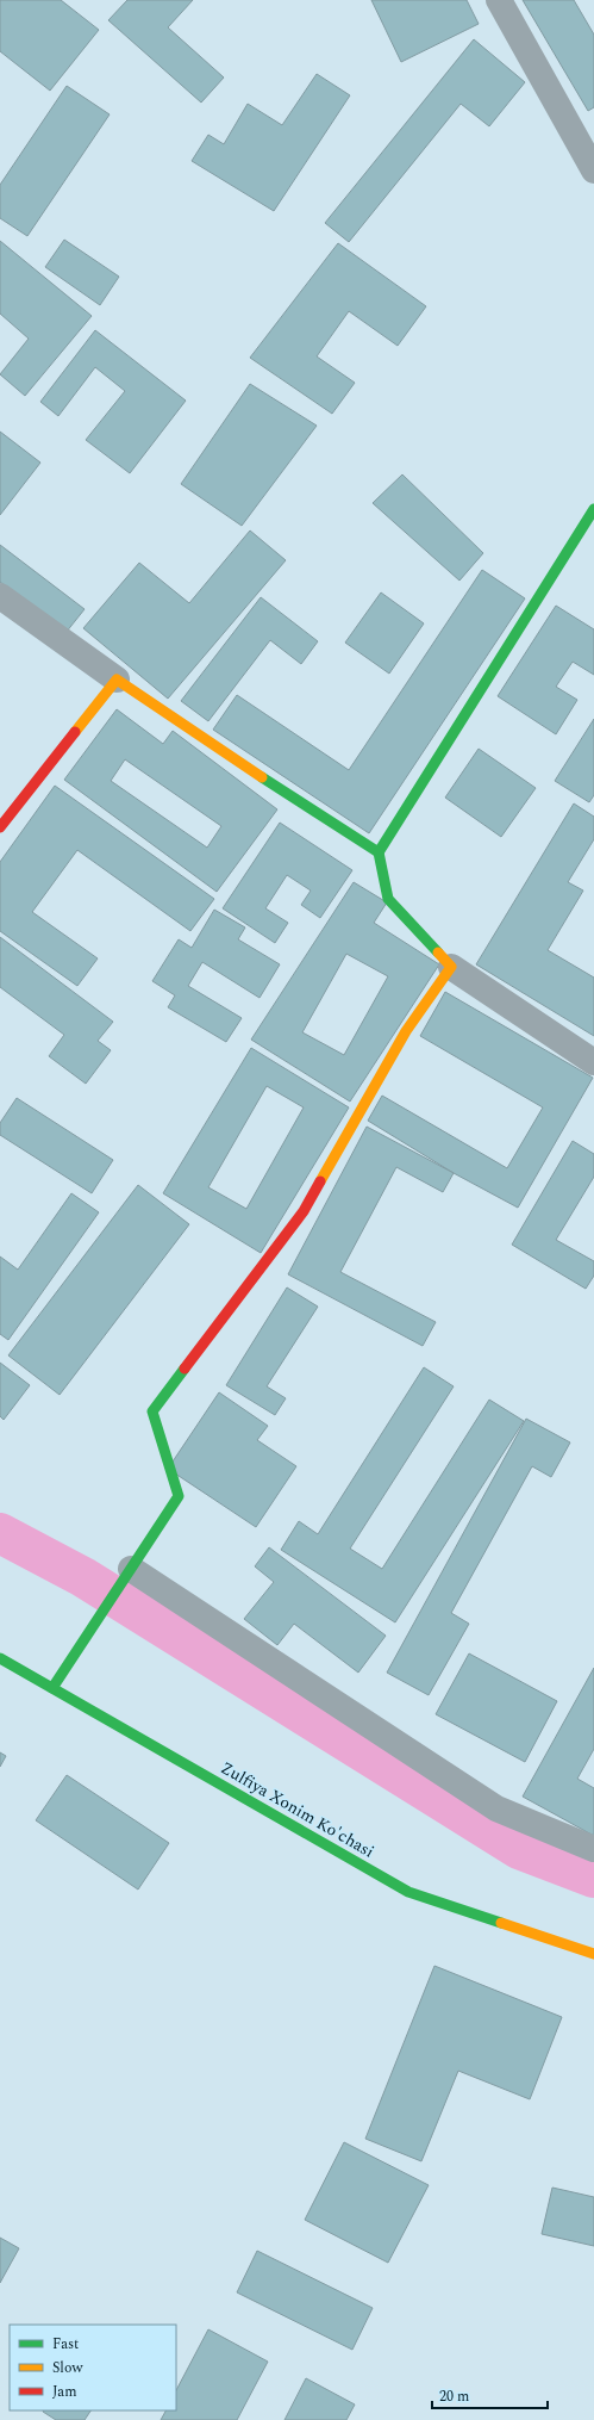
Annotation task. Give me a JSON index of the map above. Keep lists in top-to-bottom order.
{
  "streets": {
    "street": ["Zulfiya Xonim Ko'chasi"]
  },
  "legend": ["Fast", "Slow", "Jam"],
  "scale_bar": "20 m"
}
